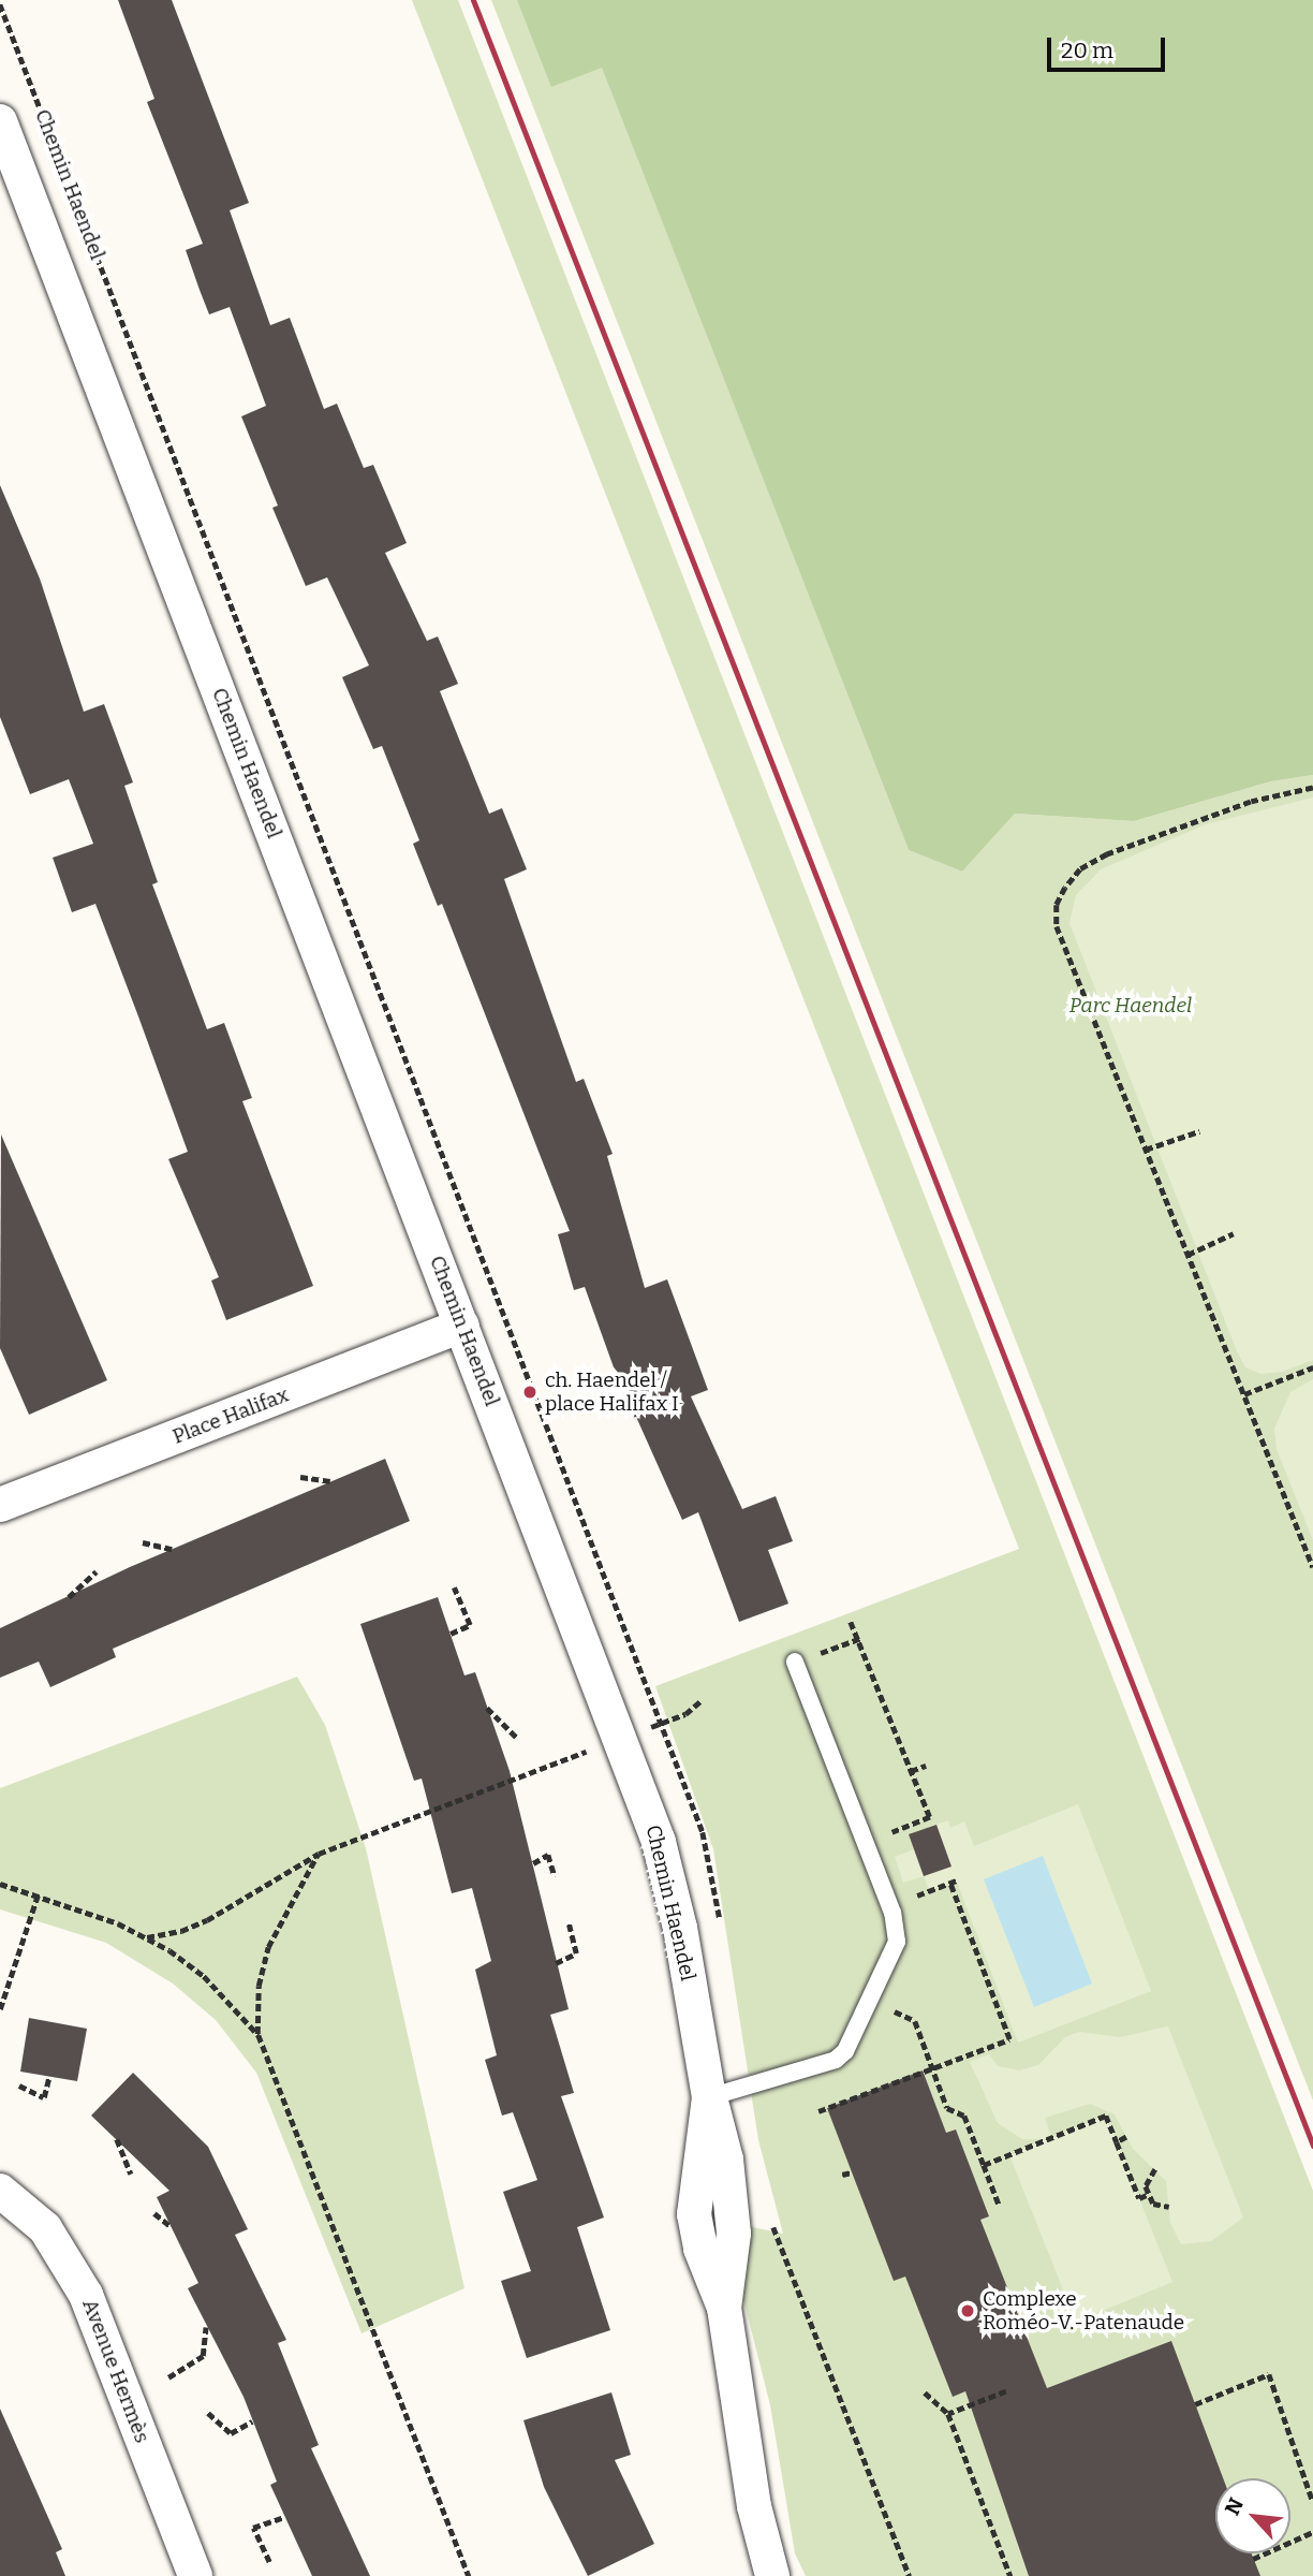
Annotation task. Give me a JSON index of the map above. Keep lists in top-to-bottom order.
{
  "streets": {
    "street": ["Chemin Haendel", "Place Halifax", "Avenue Hermès"]
  },
  "crossings": [
    ["Chemin Haendel", "Place Halifax"]
  ],
  "parks": ["Parc Haendel"],
  "places": ["ch. Haendel / place Halifax I", "Complexe Roméo-V.-Patenaude"],
  "scale_bar": "20 m",
  "north": "top left"
}
